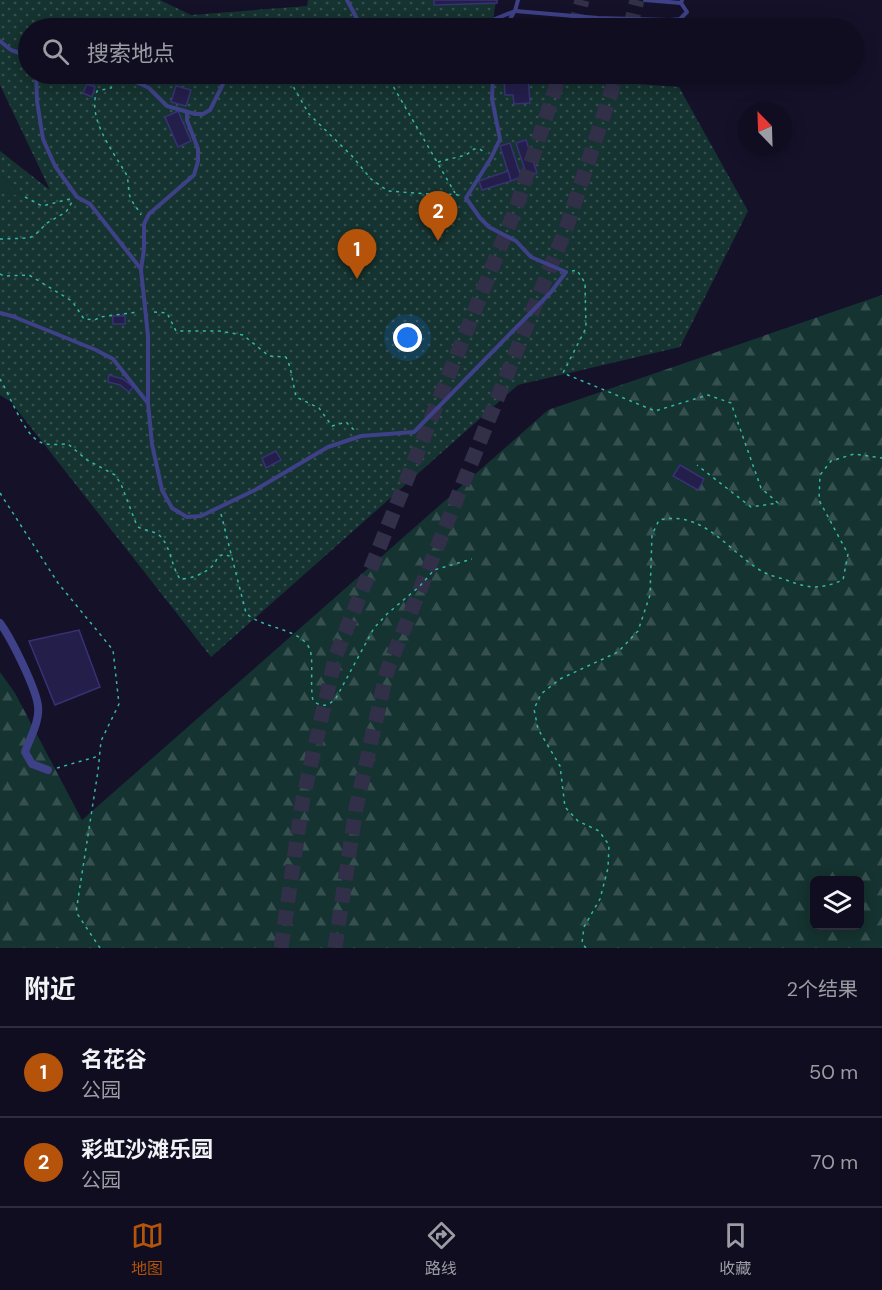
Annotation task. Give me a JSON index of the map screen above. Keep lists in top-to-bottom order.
{
  "north": "top left",
  "page": {
    "search": "搜索地点",
    "pins": ["2", "1"],
    "heading": ["附近", "2个结果"],
    "list": [
      {
        "mark": "1",
        "name": "名花谷",
        "note": "公园",
        "value": "50 m"
      },
      {
        "mark": "2",
        "name": "彩虹沙滩乐园",
        "note": "公园",
        "value": "70 m"
      }
    ],
    "nav": ["地图", "路线", "收藏"]
  }
}
